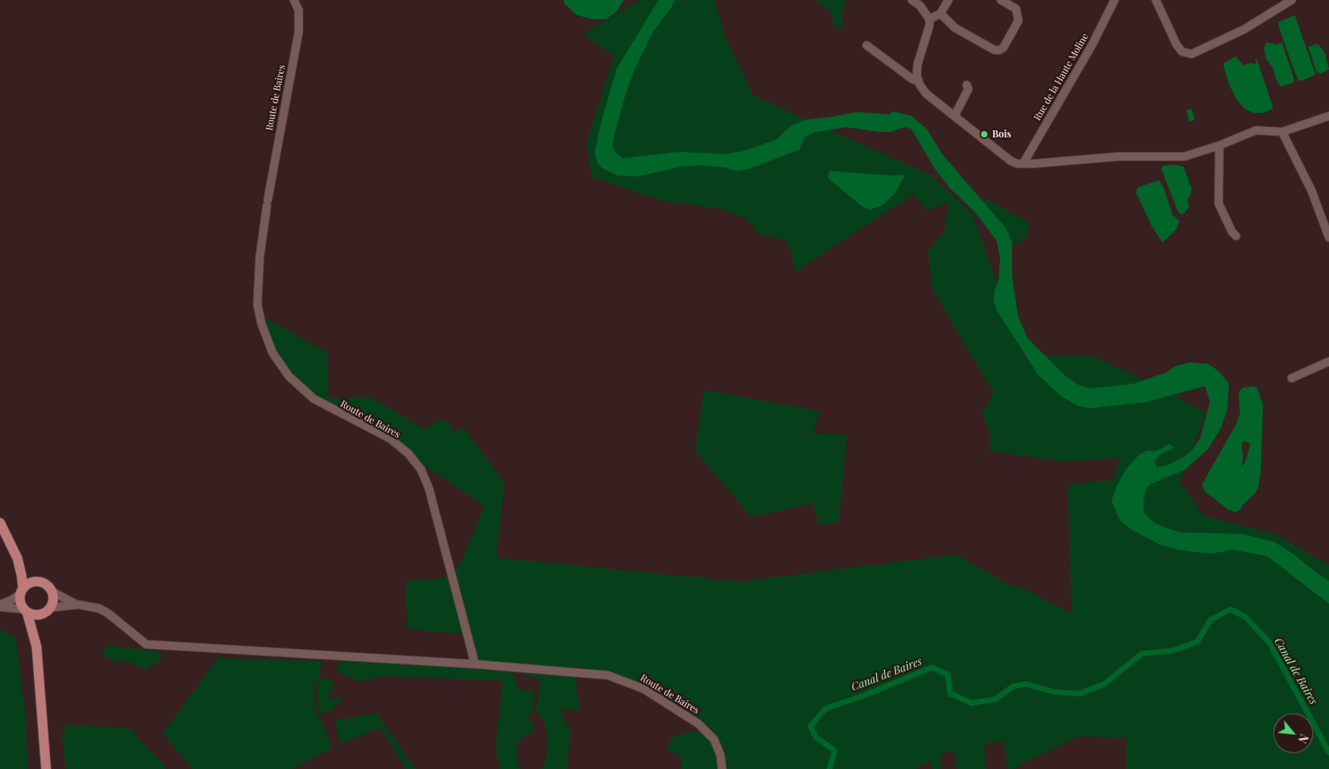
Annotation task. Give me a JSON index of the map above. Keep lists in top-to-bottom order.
{
  "streets": {
    "street": ["Rue de la Haute Moline", "Route de Baires"]
  },
  "water": ["Canal de Baires"],
  "places": ["Bois"],
  "north": "bottom right"
}
